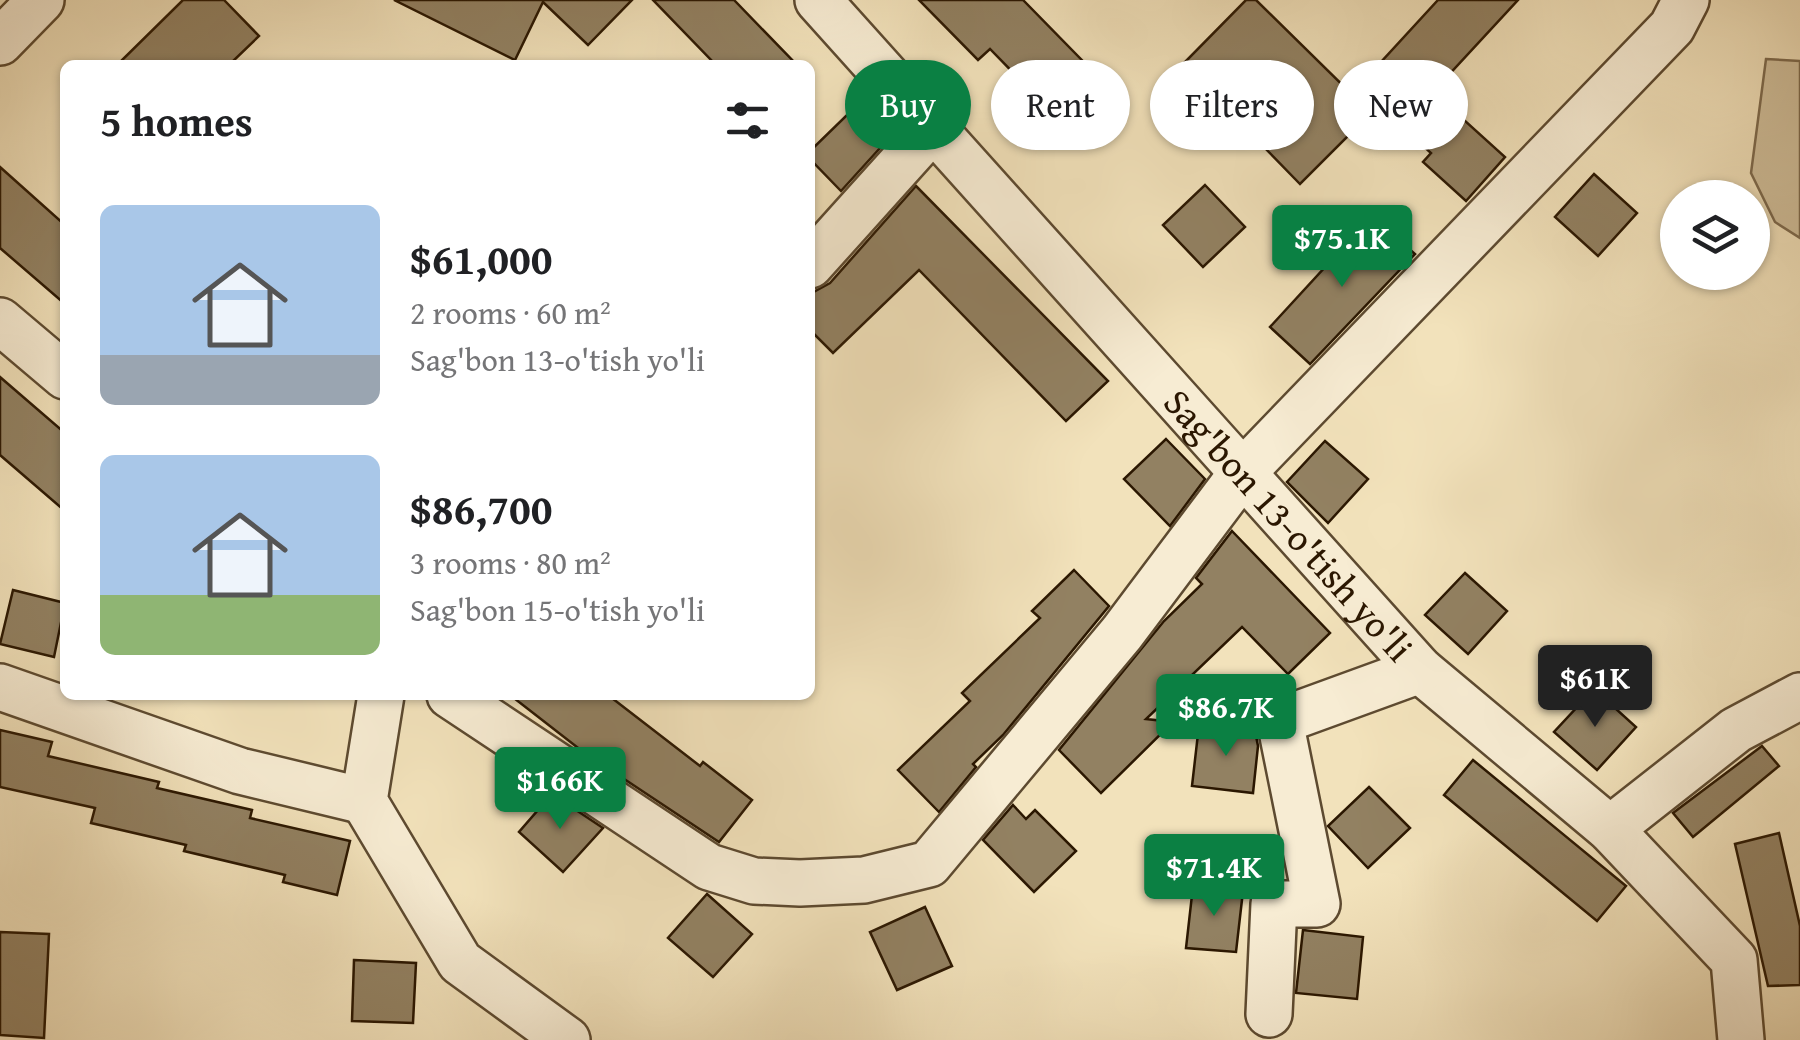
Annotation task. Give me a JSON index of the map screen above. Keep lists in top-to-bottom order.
{
  "streets": {
    "street": ["Sag'bon 13-o'tish yo'li"]
  },
  "page": {
    "chip": [
      "Buy",
      "Rent",
      "Filters",
      "New"
    ],
    "heading": "5 homes",
    "list": [
      {
        "name": "$61,000",
        "note": "2 rooms · 60 m² · Sag'bon 13-o'tish yo'li"
      },
      {
        "name": "$86,700",
        "note": "3 rooms · 80 m² · Sag'bon 15-o'tish yo'li"
      }
    ],
    "price": [
      "$75.1K",
      "$61K",
      "$86.7K",
      "$166K",
      "$71.4K"
    ]
  }
}
